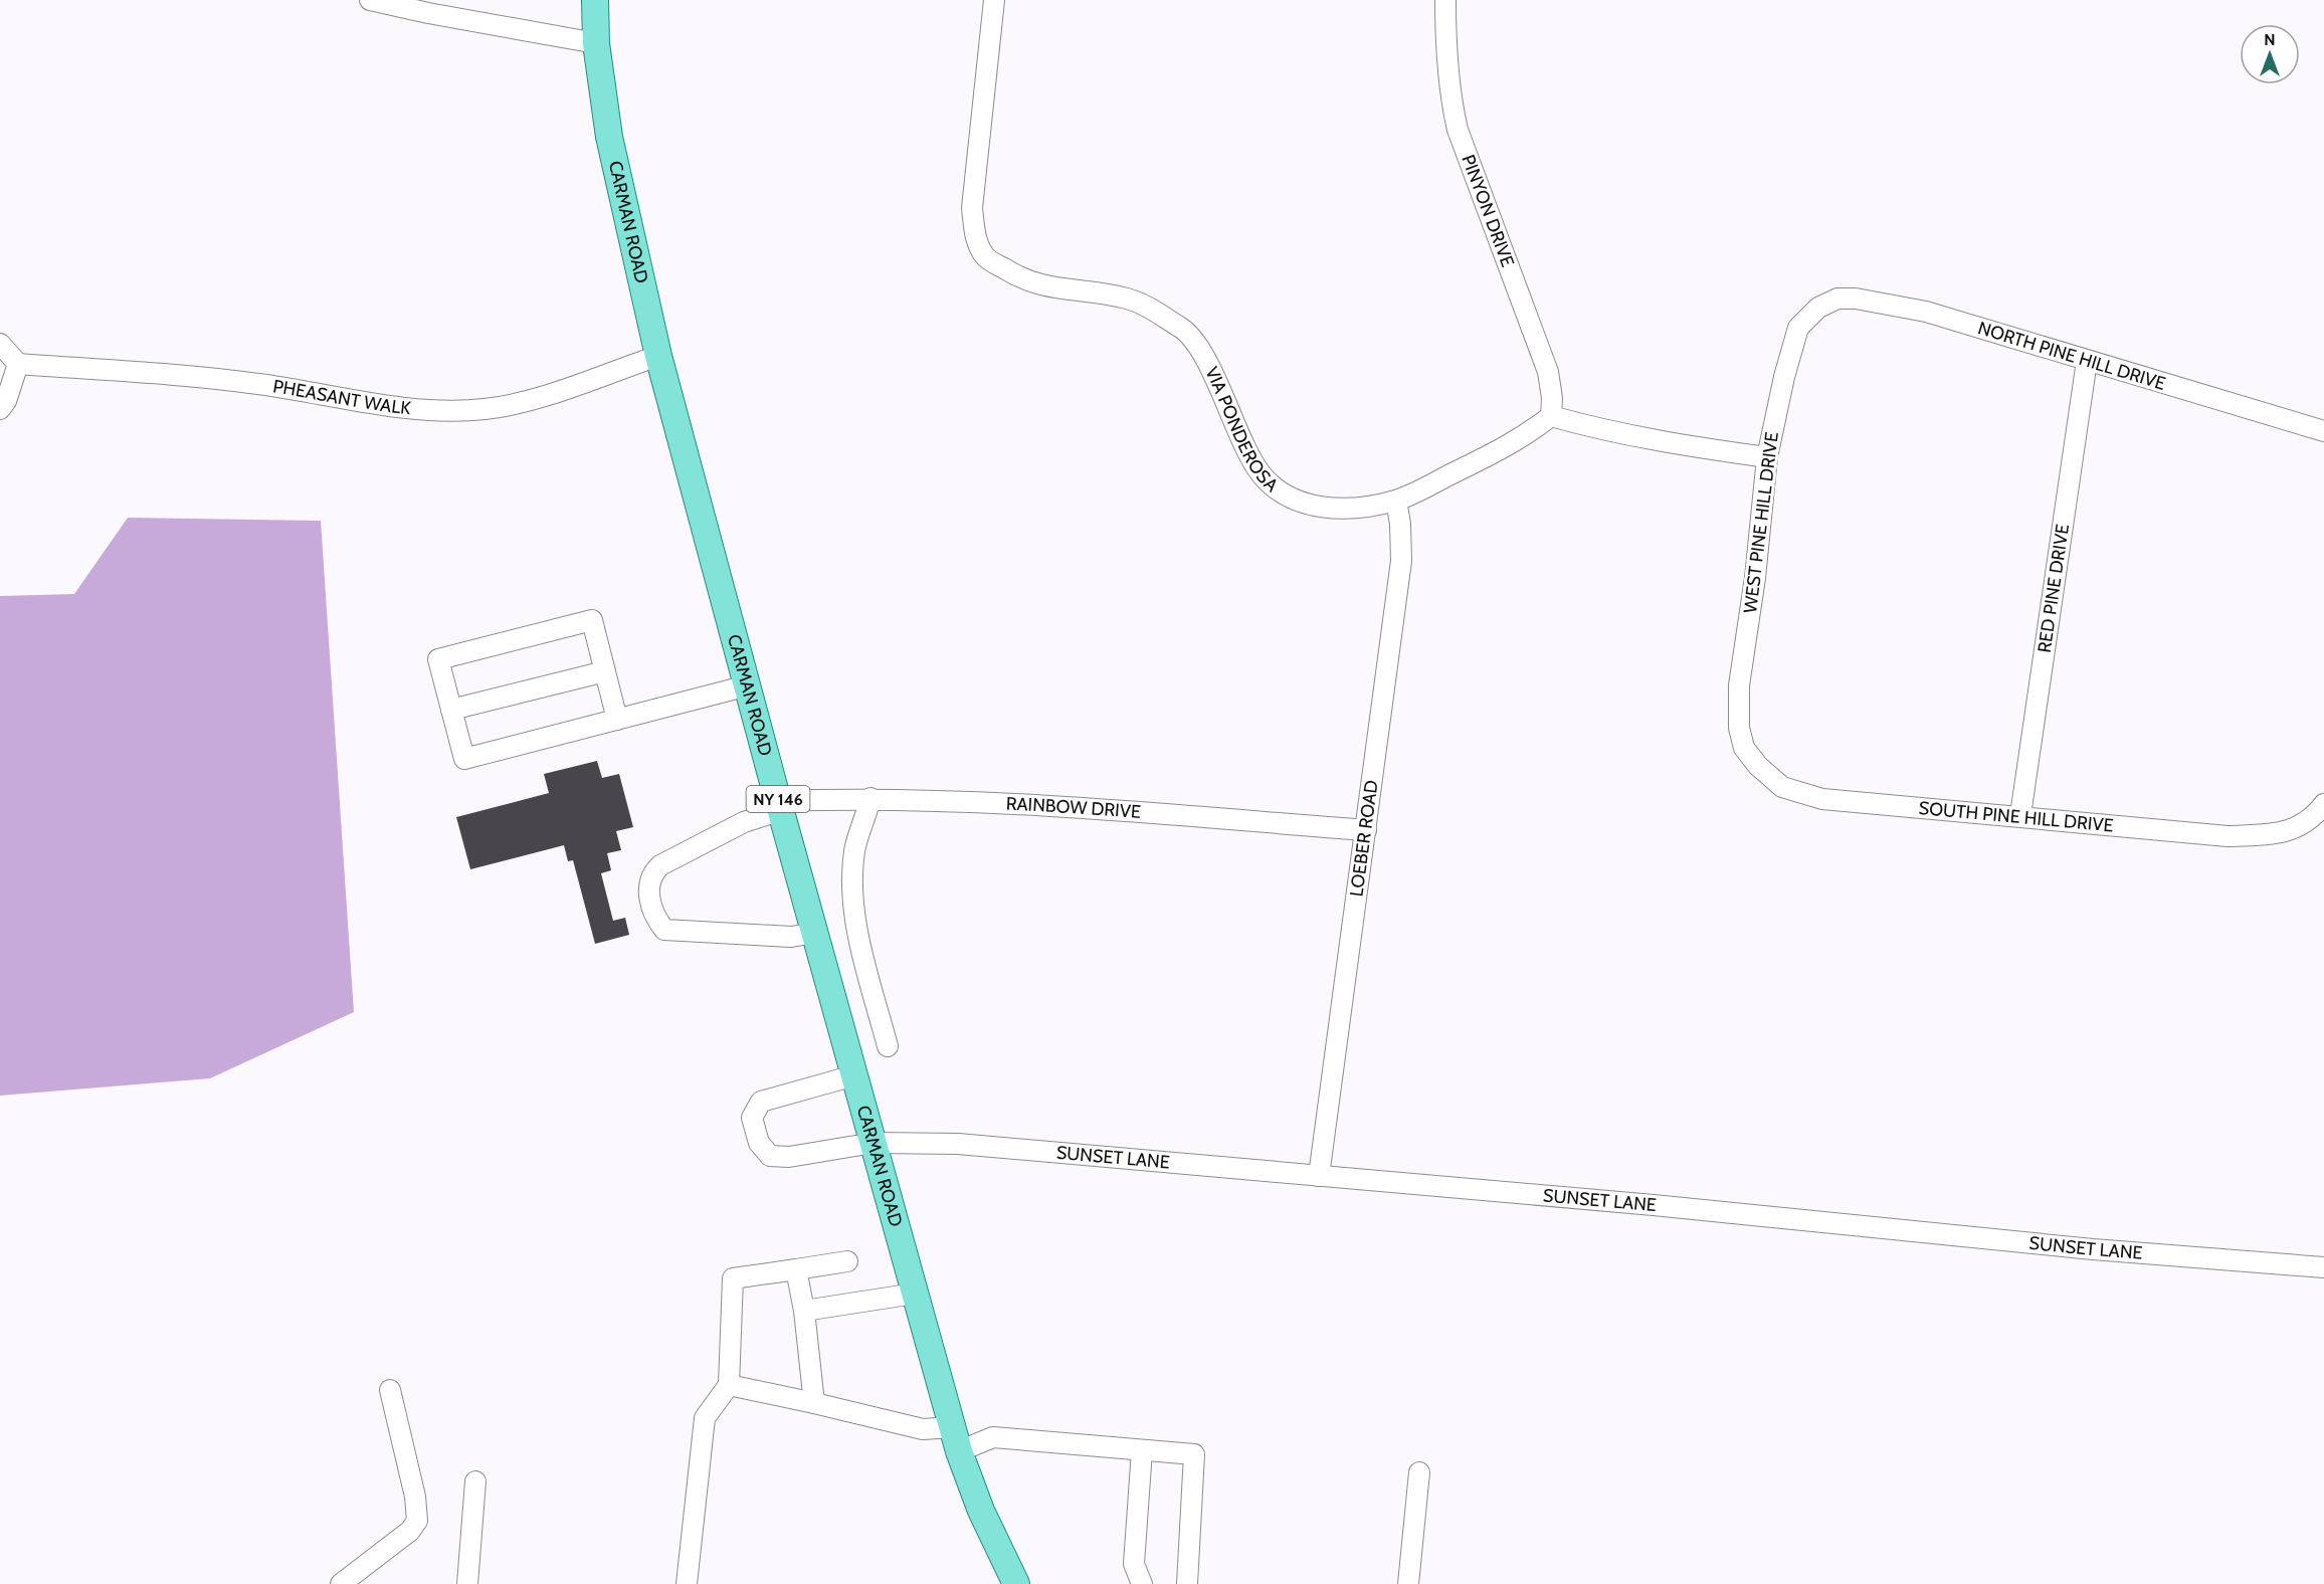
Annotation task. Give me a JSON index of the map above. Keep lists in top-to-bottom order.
{
  "streets": {
    "main road": ["CARMAN ROAD", "NY 146"],
    "street": [
      "PINYON DRIVE",
      "NORTH PINE HILL DRIVE",
      "PHEASANT WALK",
      "VIA PONDEROSA",
      "WEST PINE HILL DRIVE",
      "RED PINE DRIVE",
      "RAINBOW DRIVE",
      "SOUTH PINE HILL DRIVE",
      "LOEBER ROAD",
      "SUNSET LANE"
    ]
  },
  "crossings": [
    ["PINYON DRIVE", "VIA PONDEROSA"],
    ["CARMAN ROAD", "PHEASANT WALK"],
    ["CARMAN ROAD", "RAINBOW DRIVE"],
    ["CARMAN ROAD", "SUNSET LANE"],
    ["NORTH PINE HILL DRIVE", "WEST PINE HILL DRIVE"],
    ["NORTH PINE HILL DRIVE", "RED PINE DRIVE"],
    ["VIA PONDEROSA", "LOEBER ROAD"],
    ["WEST PINE HILL DRIVE", "SOUTH PINE HILL DRIVE"],
    ["RED PINE DRIVE", "SOUTH PINE HILL DRIVE"],
    ["RAINBOW DRIVE", "LOEBER ROAD"],
    ["LOEBER ROAD", "SUNSET LANE"]
  ],
  "north": "top"
}
